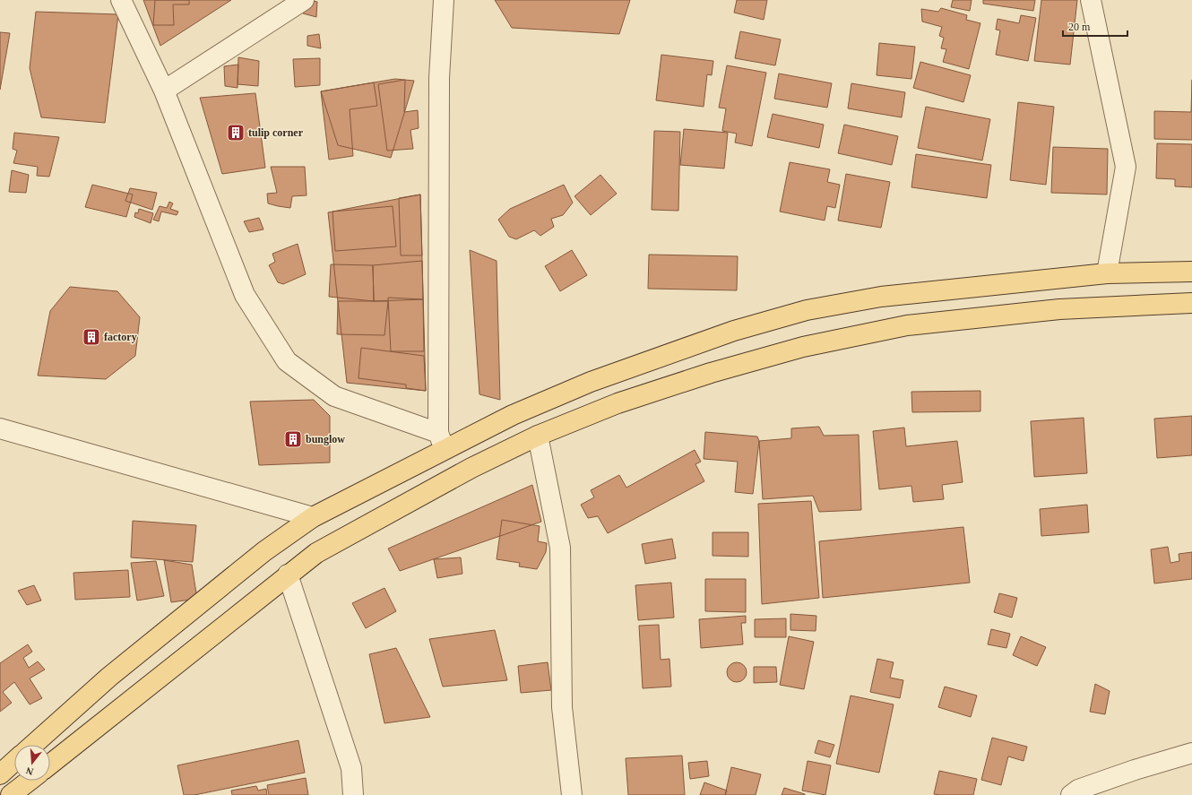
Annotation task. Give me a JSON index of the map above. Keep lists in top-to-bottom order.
{
  "places": {
    "building": ["tulip corner", "factory", "bunglow"]
  },
  "scale_bar": "20 m",
  "north": "bottom"
}
